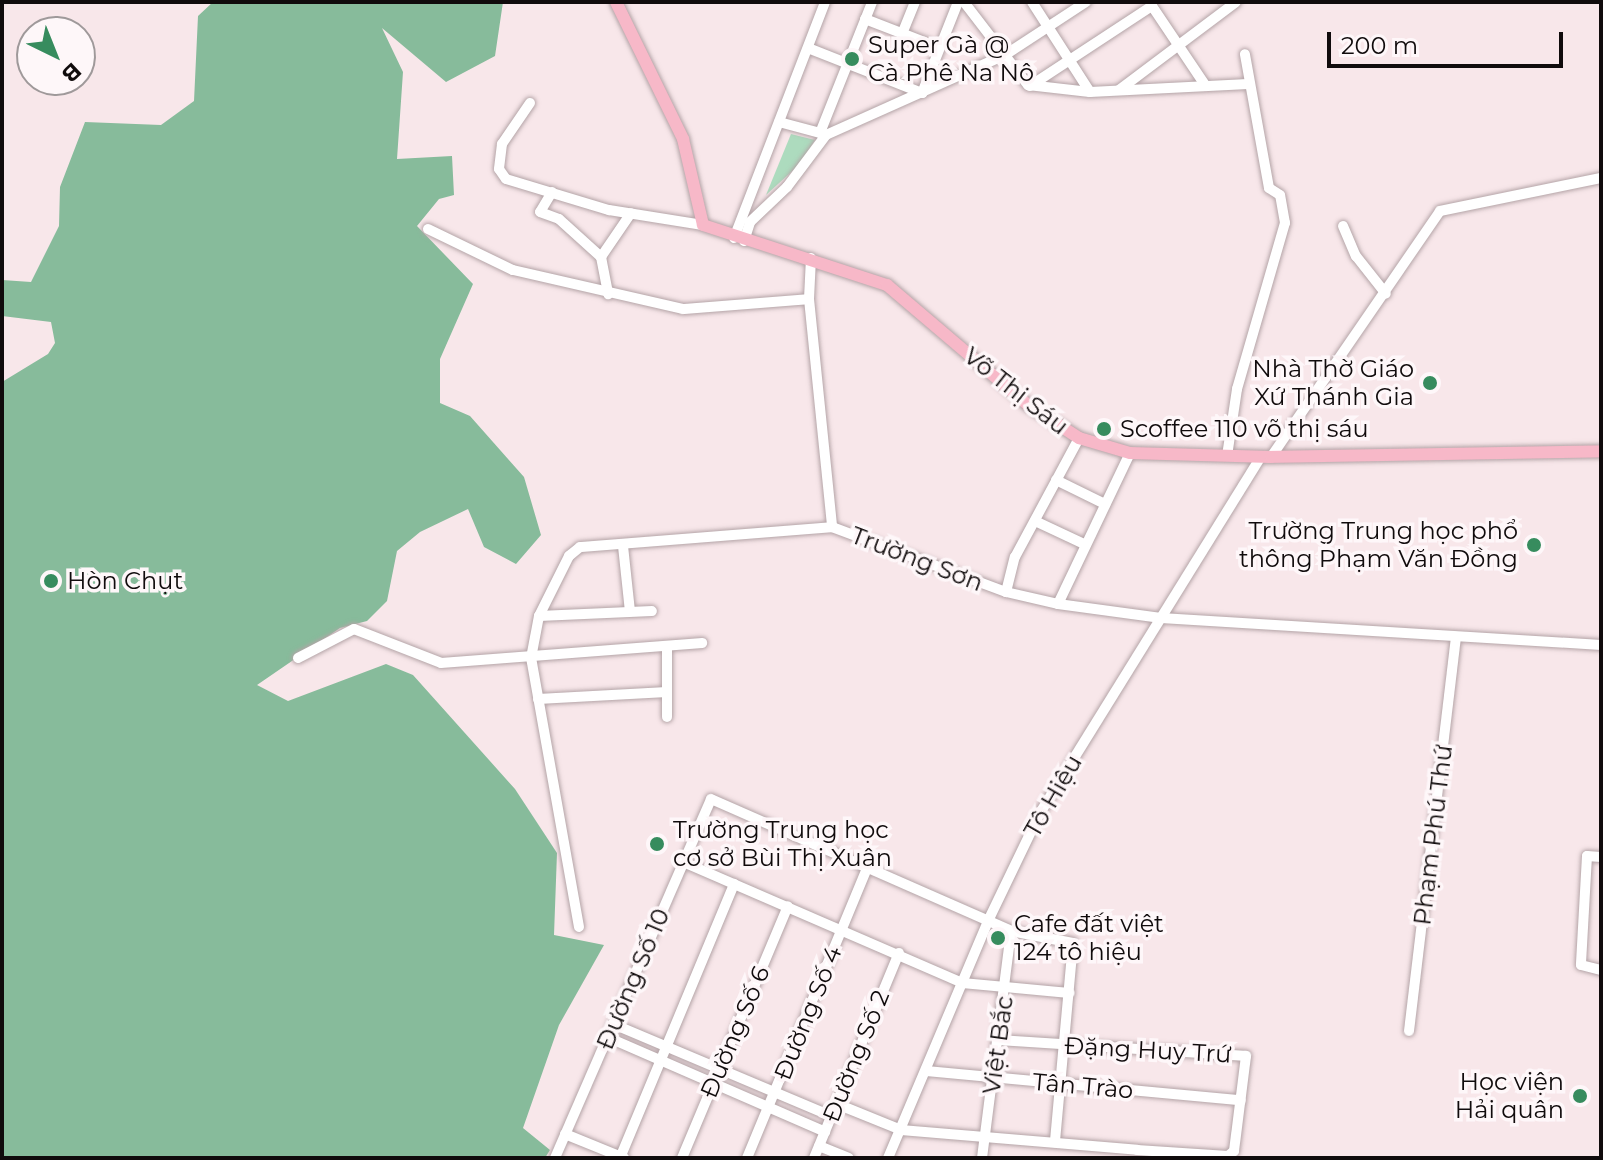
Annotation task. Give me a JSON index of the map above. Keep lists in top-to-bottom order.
{
  "streets": {
    "main road": ["Võ Thị Sáu"],
    "street": [
      "Trường Sơn",
      "Tô Hiệu",
      "Phạm Phú Thứ",
      "Đường Số 10",
      "Đường Số 4",
      "Đường Số 6",
      "Việt Bắc",
      "Đặng Huy Trứ",
      "Đường Số 2",
      "Tân Trào"
    ]
  },
  "crossings": [
    ["Võ Thị Sáu", "Tô Hiệu"],
    ["Trường Sơn", "Tô Hiệu"],
    ["Trường Sơn", "Phạm Phú Thứ"],
    ["Tô Hiệu", "Đặng Huy Trứ"],
    ["Tô Hiệu", "Tân Trào"],
    ["Đường Số 10", "Đường Số 4"],
    ["Việt Bắc", "Đặng Huy Trứ"],
    ["Việt Bắc", "Tân Trào"],
    ["Đặng Huy Trứ", "Đường Số 2"],
    ["Đặng Huy Trứ", "Tân Trào"]
  ],
  "places": [
    "Super Gà @ Cà Phê Na Nô",
    "Nhà Thờ Giáo Xứ Thánh Gia",
    "Scoffee 110 võ thị sáu",
    "Trường Trung học phổ thông Phạm Văn Đồng",
    "Hòn Chụt",
    "Trường Trung học cơ sở Bùi Thị Xuân",
    "Cafe đất việt 124 tô hiệu",
    "Học viện Hải quân"
  ],
  "scale_bar": "200 m",
  "north": "bottom right"
}
